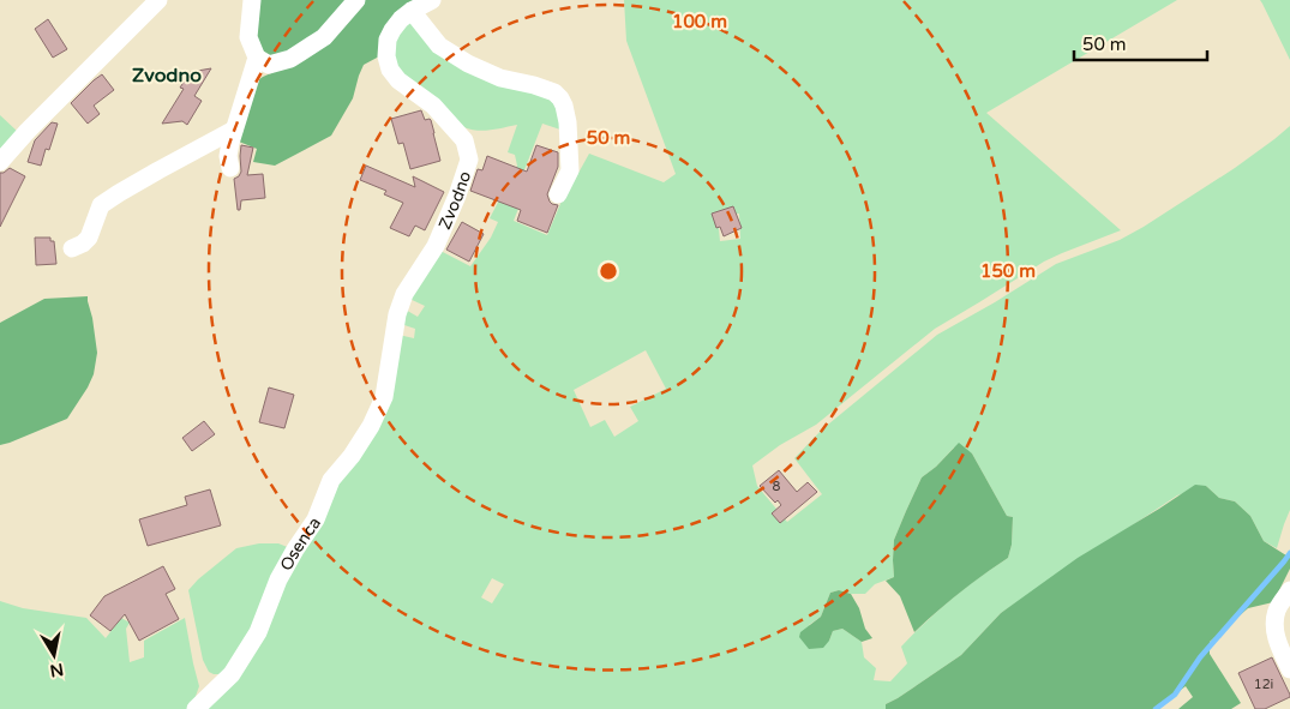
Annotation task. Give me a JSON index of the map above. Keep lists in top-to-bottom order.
{
  "streets": {
    "street": ["Zvodno", "Osenca"]
  },
  "crossings": [
    ["Zvodno", "Osenca"]
  ],
  "districts": ["Zvodno"],
  "house_numbers": ["8", "12i"],
  "scale_bar": "50 m",
  "north": "bottom",
  "rings": ["100 m", "50 m", "150 m"]
}
